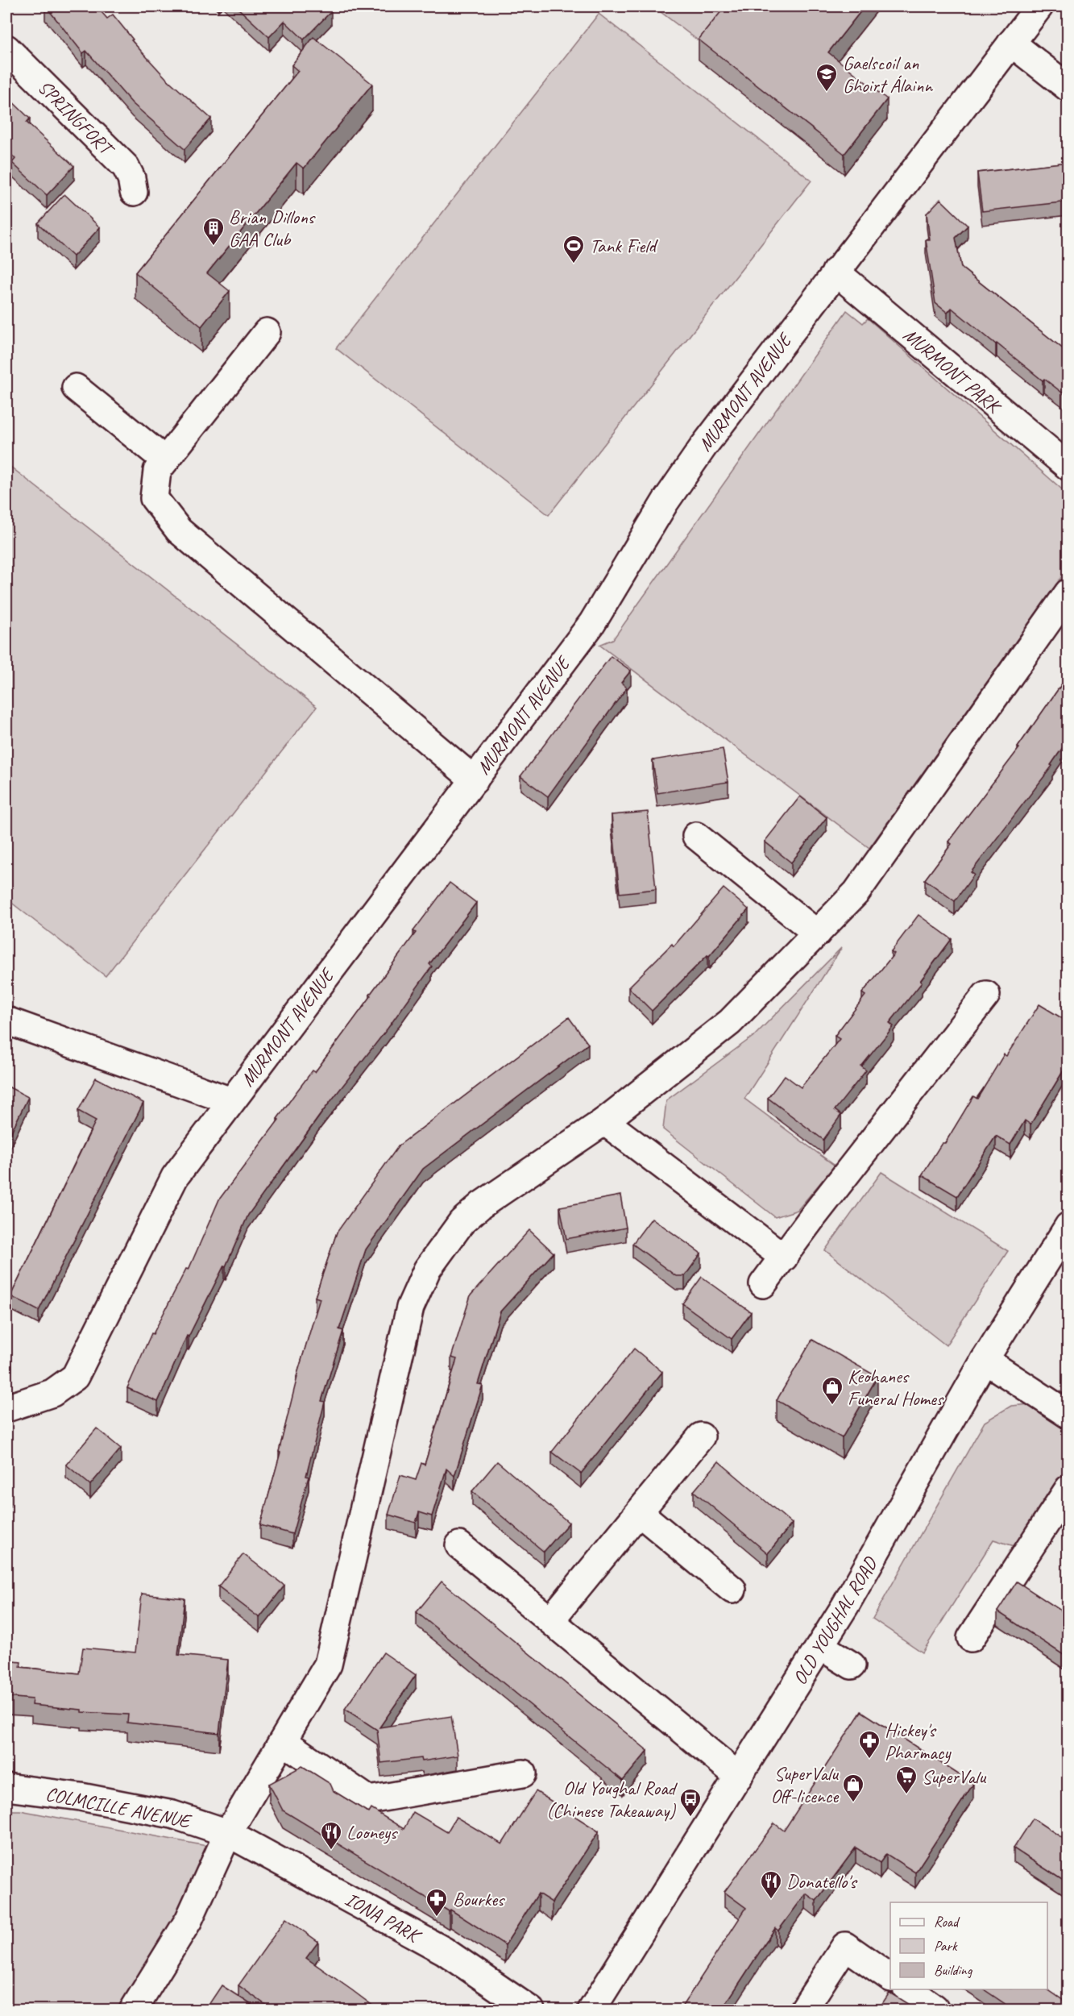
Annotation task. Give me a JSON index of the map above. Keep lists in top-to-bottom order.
{
  "streets": {
    "street": [
      "SPRINGFORT",
      "MURMONT PARK",
      "MURMONT AVENUE",
      "OLD YOUGHAL ROAD",
      "COLMCILLE AVENUE",
      "IONA PARK"
    ]
  },
  "crossings": [
    ["MURMONT PARK", "MURMONT AVENUE"],
    ["COLMCILLE AVENUE", "IONA PARK"]
  ],
  "places": {
    "school or university": ["Gaelscoil an Ghoirt Álainn"],
    "building": ["Brian Dillons GAA Club"],
    "sports": ["Tank Field"],
    "shop": ["Keohanes Funeral Homes", "SuperValu Off-licence"],
    "pharmacy": ["Hickey's Pharmacy", "Bourkes"],
    "supermarket": ["SuperValu"],
    "bus stop": ["Old Youghal Road (Chinese Takeaway)"],
    "restaurant": ["Looneys", "Donatello's"]
  },
  "legend": ["Road", "Park", "Building"]
}
